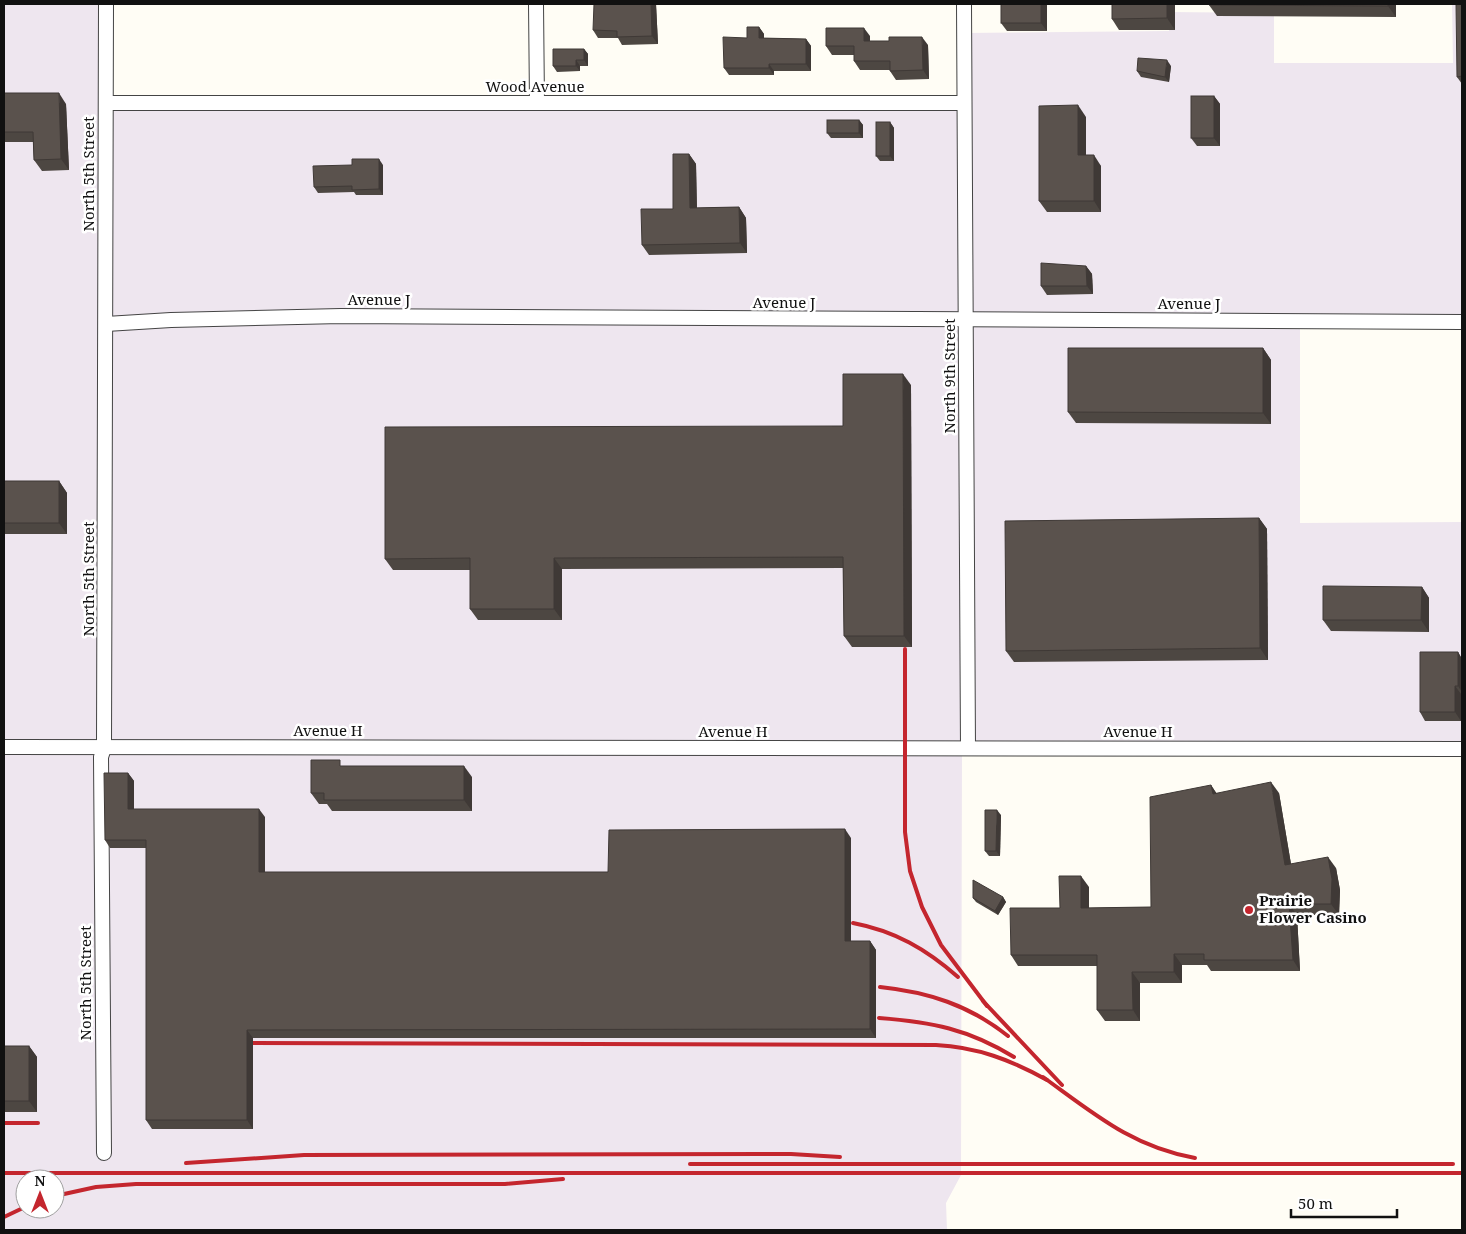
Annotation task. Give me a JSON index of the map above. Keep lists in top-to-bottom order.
{
  "streets": {
    "street": [
      "Wood Avenue",
      "North 5th Street",
      "Avenue J",
      "North 9th Street",
      "Avenue H"
    ]
  },
  "crossings": [
    ["Wood Avenue", "North 5th Street"],
    ["Wood Avenue", "North 9th Street"],
    ["North 5th Street", "Avenue J"],
    ["North 5th Street", "Avenue H"],
    ["Avenue J", "North 9th Street"],
    ["North 9th Street", "Avenue H"]
  ],
  "places": ["Prairie Flower Casino"],
  "scale_bar": "50 m",
  "north": "top"
}
